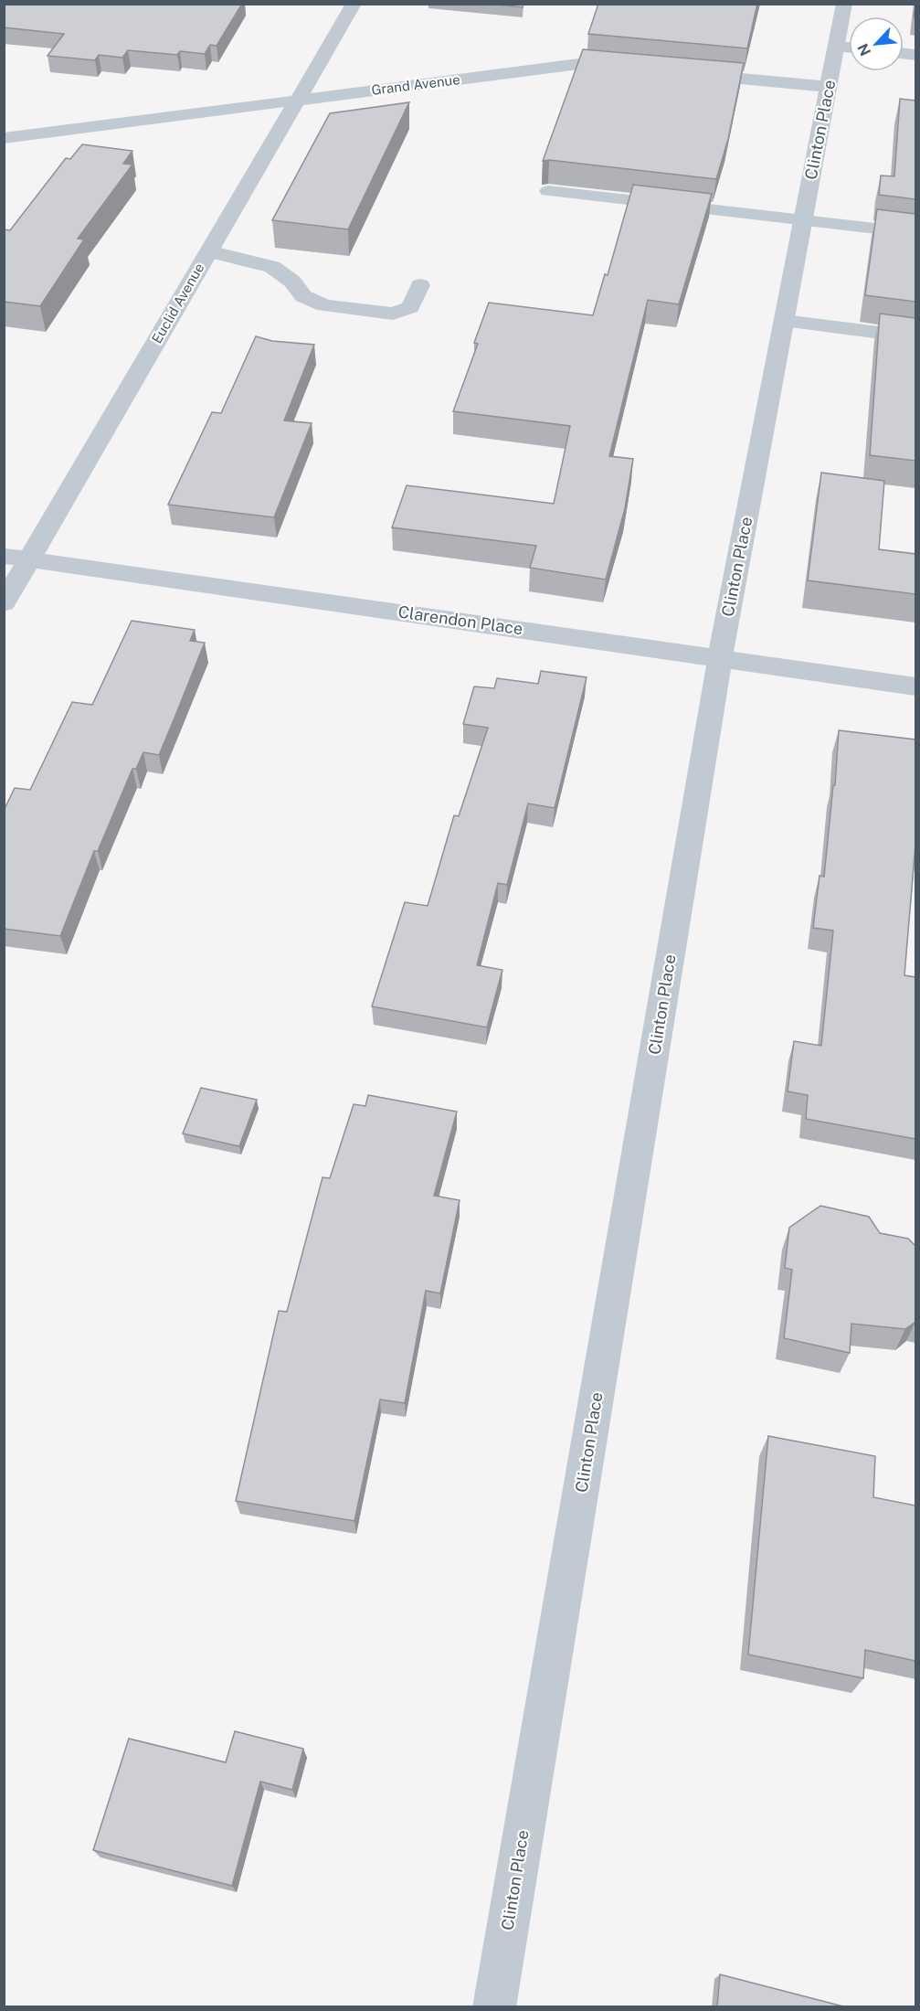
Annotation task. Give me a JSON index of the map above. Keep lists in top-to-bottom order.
{
  "streets": {
    "street": [
      "Grand Avenue",
      "Clinton Place",
      "Euclid Avenue",
      "Clarendon Place"
    ]
  },
  "crossings": [
    ["Grand Avenue", "Euclid Avenue"],
    ["Clinton Place", "Clarendon Place"],
    ["Euclid Avenue", "Clarendon Place"]
  ],
  "north": "bottom left"
}
